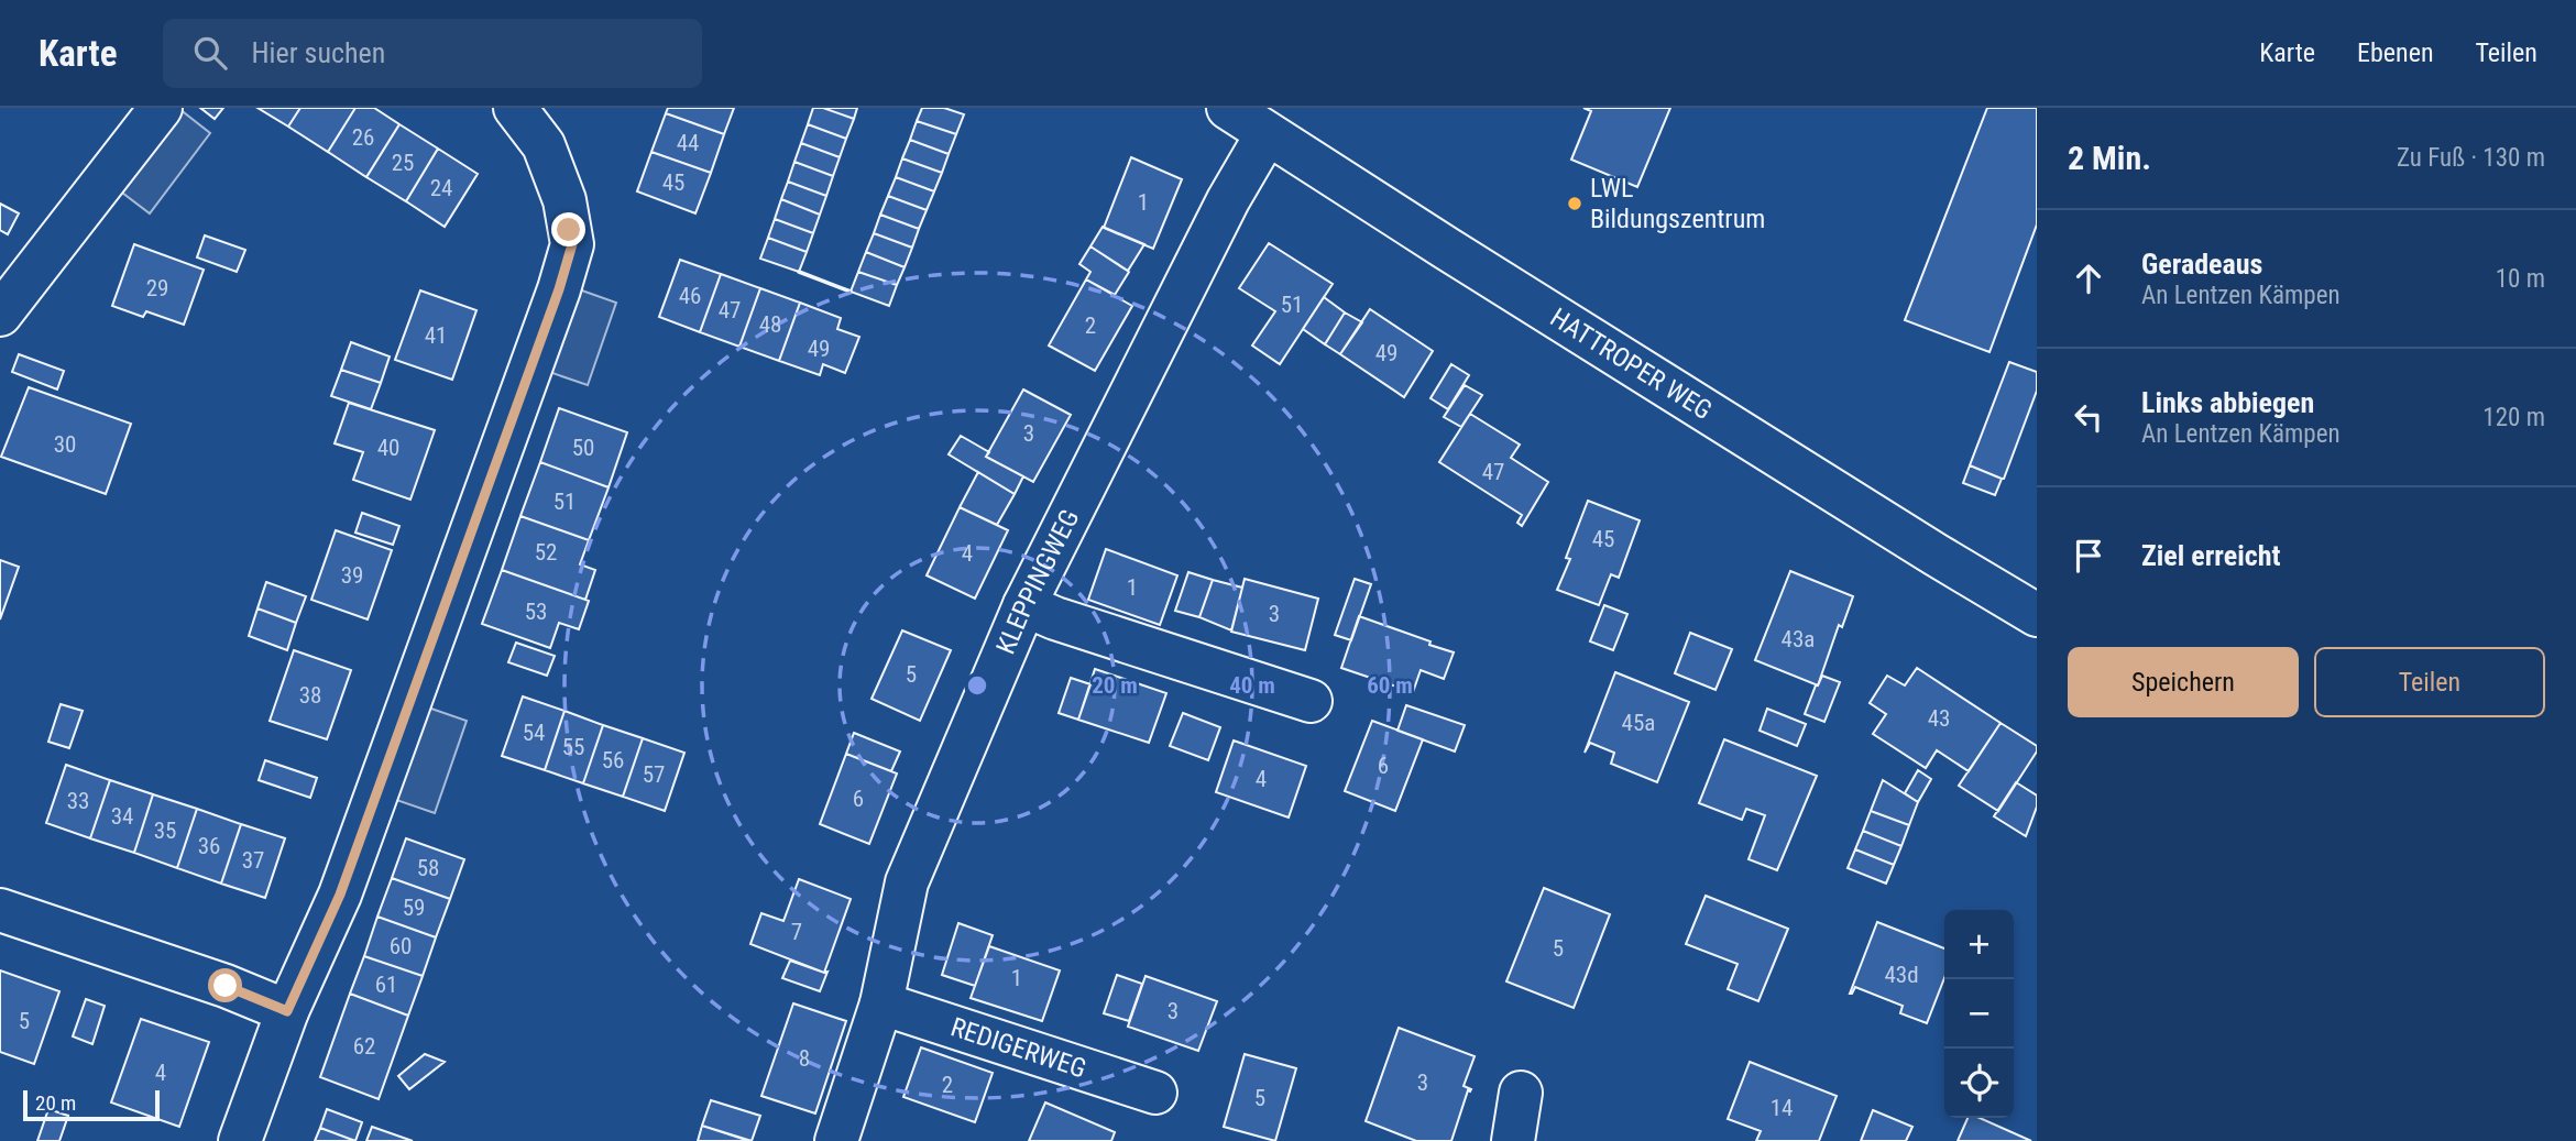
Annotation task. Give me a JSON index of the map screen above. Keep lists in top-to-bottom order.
{
  "streets": {
    "street": ["HATTROPER WEG", "KLEPPINGWEG", "REDIGERWEG"]
  },
  "crossings": [
    ["HATTROPER WEG", "KLEPPINGWEG"],
    ["KLEPPINGWEG", "REDIGERWEG"]
  ],
  "places": ["LWL Bildungszentrum"],
  "house_numbers": [
    "26",
    "44",
    "25",
    "45",
    "24",
    "1",
    "29",
    "46",
    "51",
    "47",
    "48",
    "2",
    "41",
    "49",
    "49",
    "3",
    "30",
    "40",
    "50",
    "47",
    "51",
    "45",
    "52",
    "4",
    "39",
    "1",
    "53",
    "3",
    "43a",
    "5",
    "38",
    "43",
    "45a",
    "54",
    "55",
    "56",
    "6",
    "57",
    "4",
    "6",
    "33",
    "34",
    "35",
    "36",
    "37",
    "58",
    "59",
    "7",
    "60",
    "5",
    "43d",
    "1",
    "61",
    "3",
    "5",
    "62",
    "8",
    "4",
    "3",
    "2",
    "5",
    "14"
  ],
  "scale_bar": "20 m",
  "page": {
    "header": "Karte",
    "search": "Hier suchen",
    "nav": ["Karte", "Ebenen", "Teilen"],
    "heading": ["2 Min.", "Zu Fuß · 130 m"],
    "list": [
      ["Geradeaus", "An Lentzen Kämpen", "10 m"],
      ["Links abbiegen", "An Lentzen Kämpen", "120 m"],
      "Ziel erreicht"
    ],
    "buttons": ["Speichern", "Teilen"],
    "map_buttons": ["+", "−"],
    "scale": "20 m"
  },
  "rings": ["20 m", "40 m", "60 m"]
}
